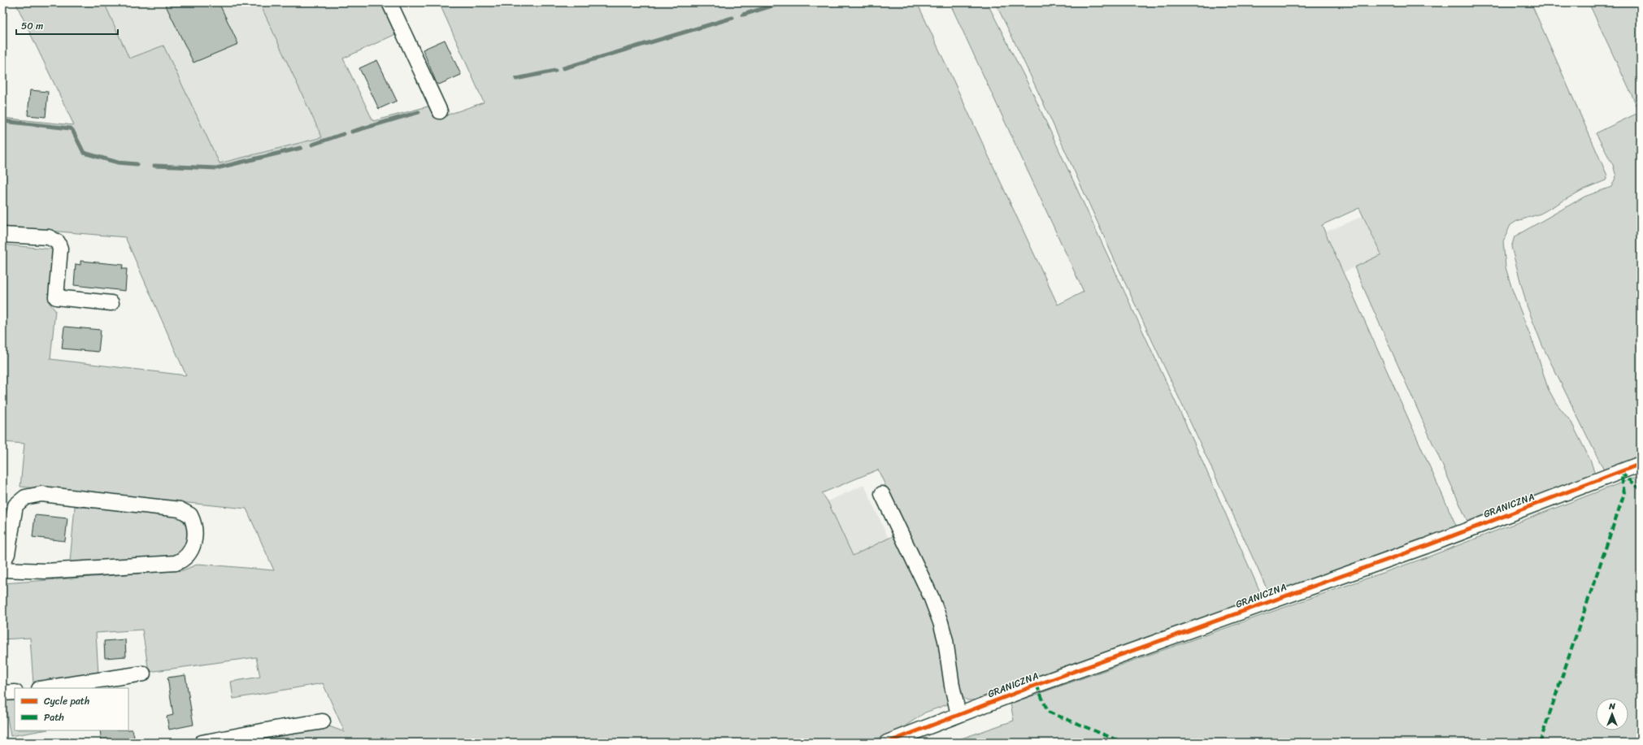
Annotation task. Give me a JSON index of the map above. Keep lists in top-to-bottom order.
{
  "streets": {
    "street": ["GRANICZNA"]
  },
  "legend": ["Cycle path", "Path"],
  "scale_bar": "50 m",
  "north": "top"
}
